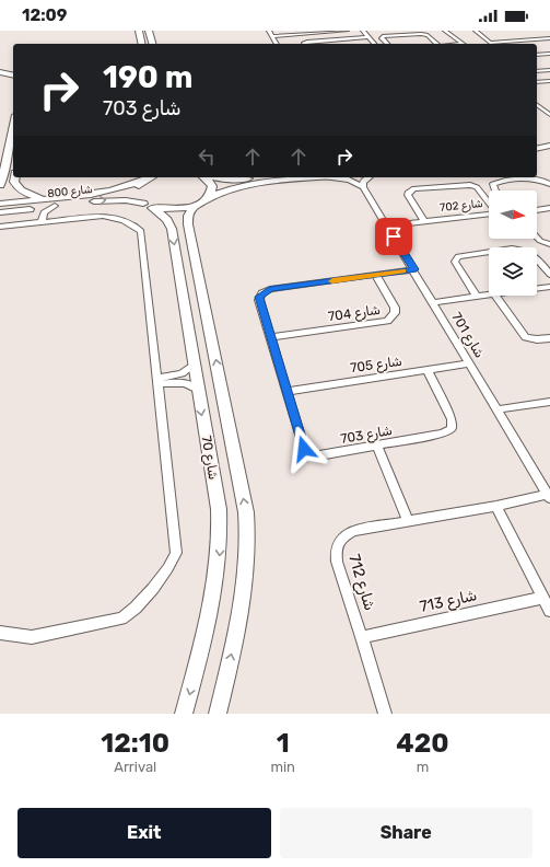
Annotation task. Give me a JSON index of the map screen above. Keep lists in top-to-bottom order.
{
  "streets": {
    "main road": ["شارع 800", "شارع 70"],
    "street": [
      "شارع 702",
      "شارع 704",
      "شارع 701",
      "شارع 705",
      "شارع 703",
      "شارع 712",
      "شارع 713"
    ]
  },
  "crossings": [
    ["شارع 800", "شارع 70"],
    ["شارع 702", "شارع 701"],
    ["شارع 704", "شارع 703"],
    ["شارع 701", "شارع 705"],
    ["شارع 701", "شارع 703"],
    ["شارع 701", "شارع 712"],
    ["شارع 705", "شارع 703"],
    ["شارع 712", "شارع 713"]
  ],
  "north": "right",
  "page": {
    "status": "12:09",
    "turn": ["190 m", "شارع 703"],
    "eta": [
      "12:10",
      "Arrival",
      "1",
      "min",
      "420",
      "m"
    ],
    "buttons": ["Exit", "Share"]
  }
}
